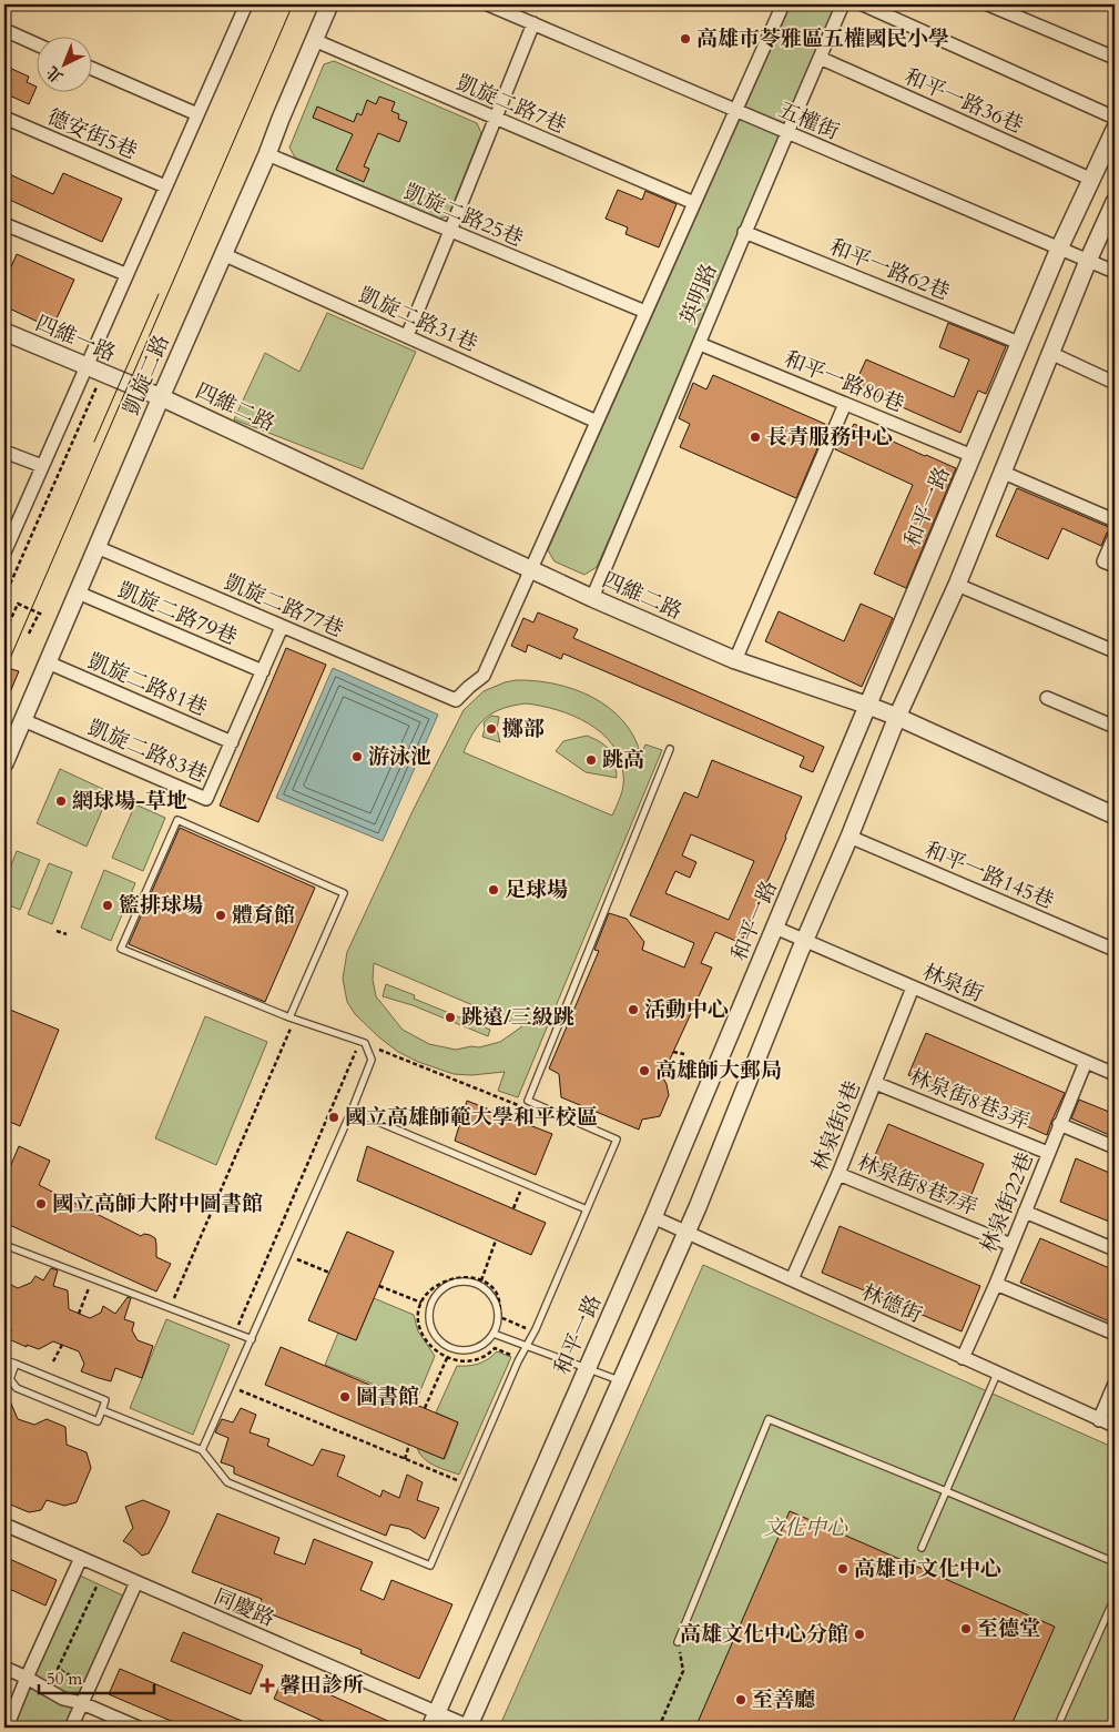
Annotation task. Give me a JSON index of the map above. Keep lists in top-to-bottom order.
{
  "streets": {
    "street": [
      "和平一路36巷",
      "凱旋二路7巷",
      "五權街",
      "德安街5巷",
      "凱旋二路25巷",
      "和平一路62巷",
      "英明路",
      "凱旋二路31巷",
      "四維一路",
      "凱旋二路",
      "和平一路80巷",
      "四維二路",
      "和平一路",
      "凱旋二路77巷",
      "凱旋二路79巷",
      "凱旋二路81巷",
      "凱旋二路83巷",
      "和平一路145巷",
      "林泉街",
      "林泉街8巷3弄",
      "林泉街8巷",
      "林泉街8巷7弄",
      "林泉街22巷",
      "林德街",
      "同慶路"
    ]
  },
  "crossings": [
    ["和平一路36巷", "英明路"],
    ["和平一路36巷", "和平一路"],
    ["凱旋二路7巷", "英明路"],
    ["凱旋二路7巷", "凱旋二路"],
    ["五權街", "英明路"],
    ["五權街", "和平一路"],
    ["凱旋二路25巷", "英明路"],
    ["凱旋二路25巷", "凱旋二路"],
    ["和平一路62巷", "英明路"],
    ["和平一路62巷", "和平一路"],
    ["英明路", "凱旋二路31巷"],
    ["英明路", "和平一路80巷"],
    ["英明路", "四維二路"],
    ["英明路", "凱旋二路77巷"],
    ["凱旋二路31巷", "凱旋二路"],
    ["四維一路", "凱旋二路"],
    ["四維一路", "四維二路"],
    ["凱旋二路", "四維二路"],
    ["凱旋二路", "凱旋二路77巷"],
    ["凱旋二路", "凱旋二路79巷"],
    ["凱旋二路", "凱旋二路81巷"],
    ["凱旋二路", "凱旋二路83巷"],
    ["和平一路80巷", "和平一路"],
    ["四維二路", "和平一路"],
    ["和平一路", "林泉街"],
    ["和平一路", "林德街"],
    ["和平一路", "同慶路"],
    ["凱旋二路77巷", "凱旋二路83巷"],
    ["凱旋二路79巷", "凱旋二路83巷"],
    ["凱旋二路81巷", "凱旋二路83巷"],
    ["林泉街", "林泉街8巷"],
    ["林泉街", "林泉街22巷"],
    ["林泉街8巷3弄", "林泉街8巷"],
    ["林泉街8巷3弄", "林泉街22巷"],
    ["林泉街8巷", "林泉街8巷7弄"],
    ["林泉街8巷", "林德街"],
    ["林泉街8巷7弄", "林泉街22巷"],
    ["林泉街22巷", "林德街"]
  ],
  "parks": ["文化中心"],
  "places": {
    "other": [
      "高雄市苓雅區五權國民小學",
      "長青服務中心",
      "擲部",
      "游泳池",
      "跳高",
      "網球場-草地",
      "足球場",
      "籃排球場",
      "體育館",
      "活動中心",
      "跳遠/三級跳",
      "高雄師大郵局",
      "國立高雄師範大學和平校區",
      "國立高師大附中圖書館",
      "圖書館",
      "高雄市文化中心",
      "至德堂",
      "高雄文化中心分館",
      "至善廳"
    ],
    "health": ["馨田診所"]
  },
  "scale_bar": "50 m",
  "north": "bottom left"
}
